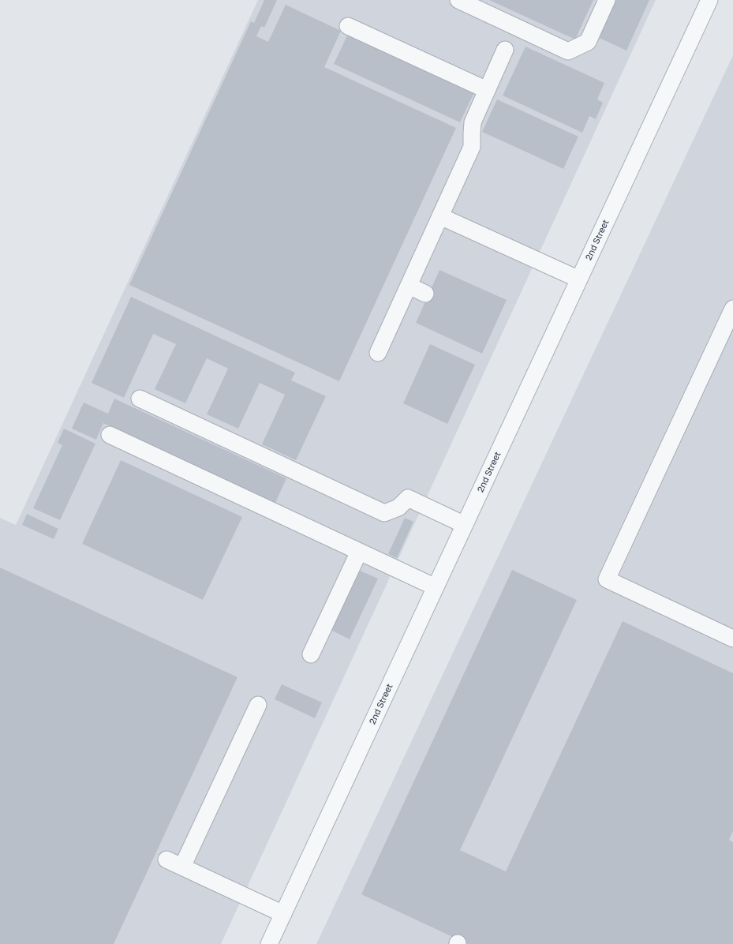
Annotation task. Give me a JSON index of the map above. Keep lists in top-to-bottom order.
{
  "streets": {
    "street": ["2nd Street"]
  }
}
